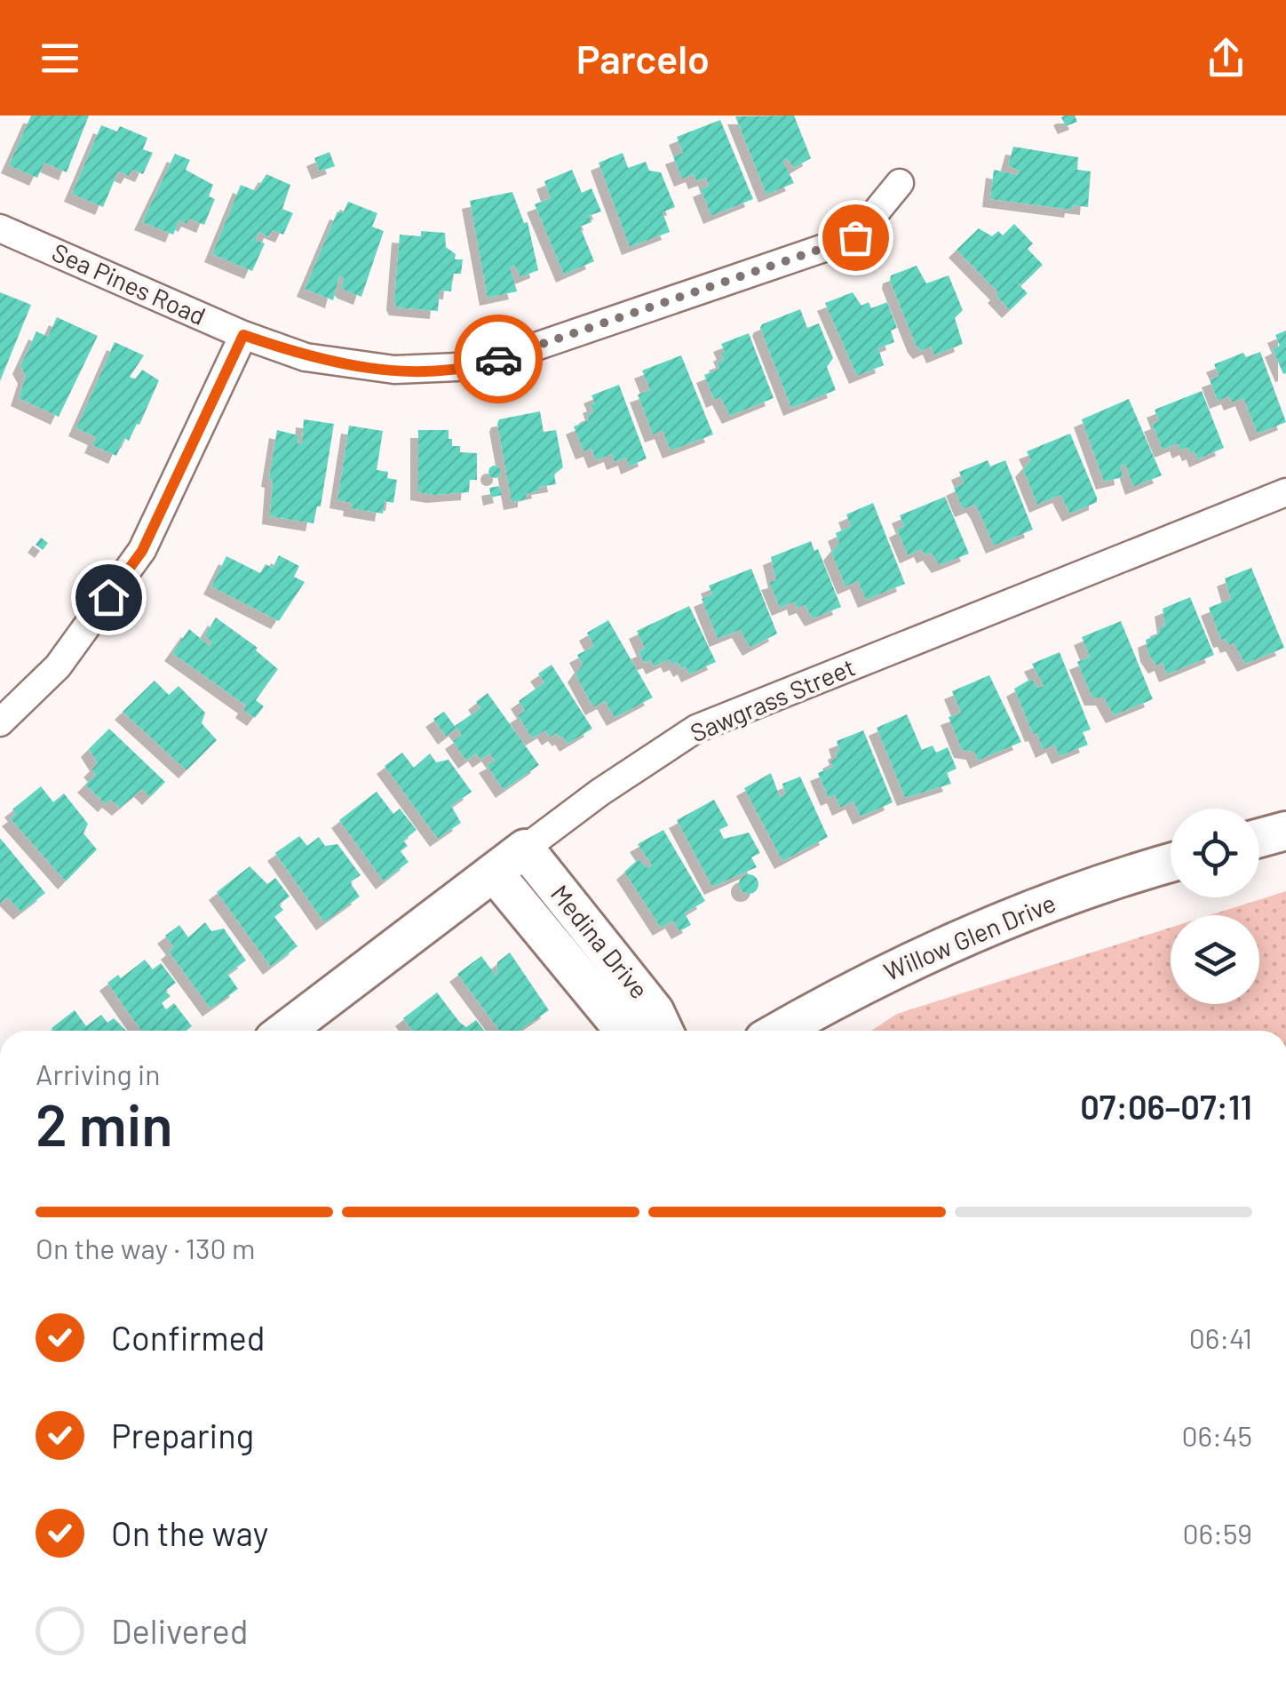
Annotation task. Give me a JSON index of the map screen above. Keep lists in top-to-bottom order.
{
  "streets": {
    "street": [
      "Sea Pines Road",
      "Sawgrass Street",
      "Willow Glen Drive",
      "Medina Drive"
    ]
  },
  "crossings": [
    ["Sawgrass Street", "Medina Drive"]
  ],
  "page": {
    "header": "Parcelo",
    "heading": ["2 min", "Arriving in", "07:06–07:11"],
    "bar": "On the way · 130 m",
    "list": [
      ["Confirmed", "06:41"],
      ["Preparing", "06:45"],
      ["On the way", "06:59"],
      "Delivered"
    ]
  }
}
